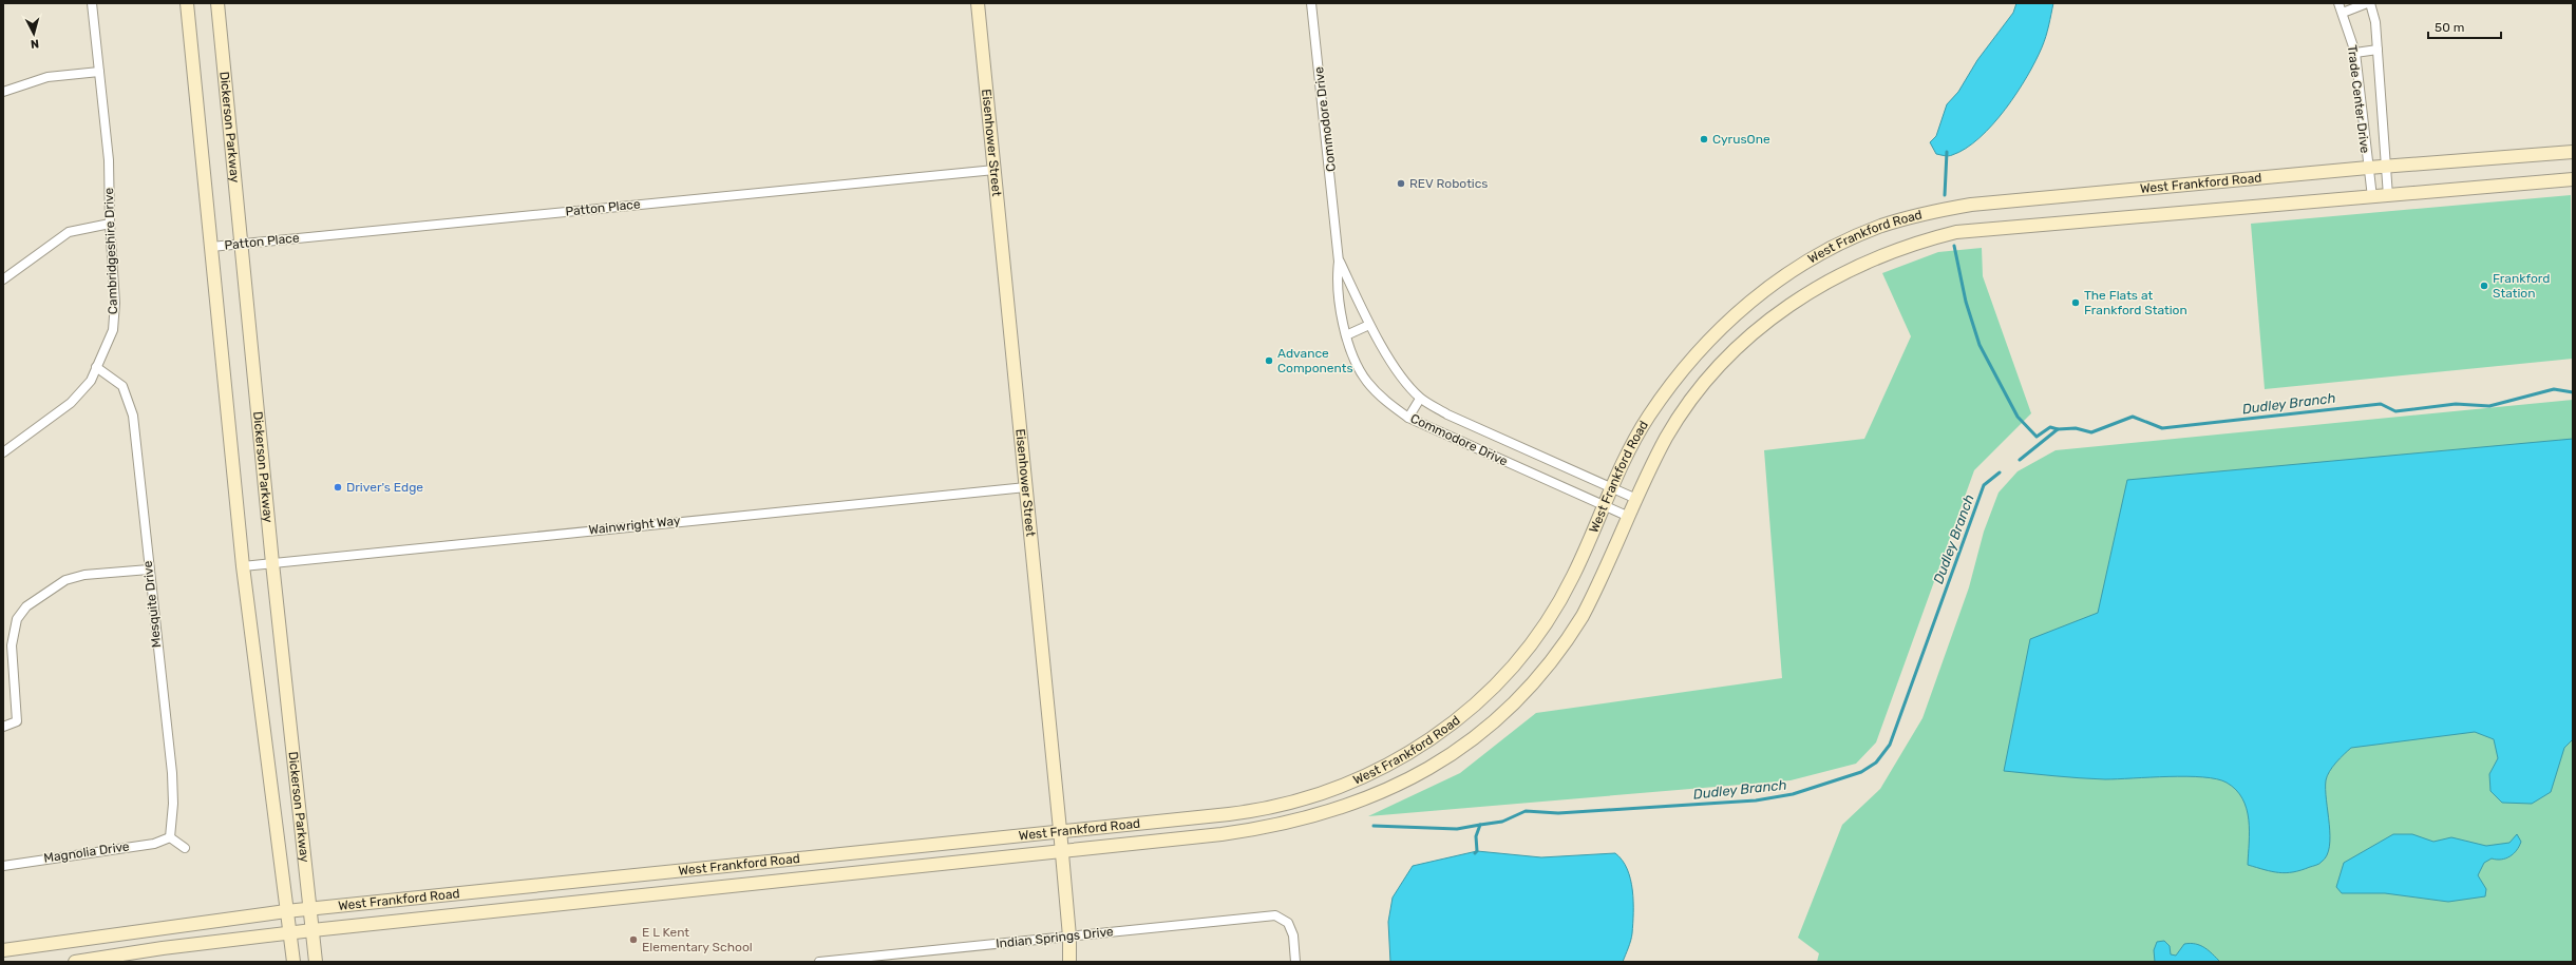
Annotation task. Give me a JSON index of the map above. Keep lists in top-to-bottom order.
{
  "streets": {
    "main road": ["Dickerson Parkway", "Eisenhower Street", "West Frankford Road"],
    "street": [
      "Trade Center Drive",
      "Commodore Drive",
      "Patton Place",
      "Cambridgeshire Drive",
      "Wainwright Way",
      "Mesquite Drive",
      "Magnolia Drive",
      "Indian Springs Drive"
    ]
  },
  "crossings": [
    ["Trade Center Drive", "West Frankford Road"],
    ["Commodore Drive", "West Frankford Road"],
    ["Dickerson Parkway", "West Frankford Road"],
    ["Dickerson Parkway", "Patton Place"],
    ["Dickerson Parkway", "Wainwright Way"],
    ["Eisenhower Street", "West Frankford Road"],
    ["Eisenhower Street", "Patton Place"],
    ["Eisenhower Street", "Wainwright Way"],
    ["Eisenhower Street", "Indian Springs Drive"],
    ["Cambridgeshire Drive", "Mesquite Drive"],
    ["Mesquite Drive", "Magnolia Drive"]
  ],
  "water": ["Dudley Branch"],
  "places": [
    "CyrusOne",
    "REV Robotics",
    "Frankford Station",
    "The Flats at Frankford Station",
    "Advance Components",
    "Driver's Edge",
    "E L Kent Elementary School"
  ],
  "scale_bar": "50 m",
  "north": "bottom"
}
